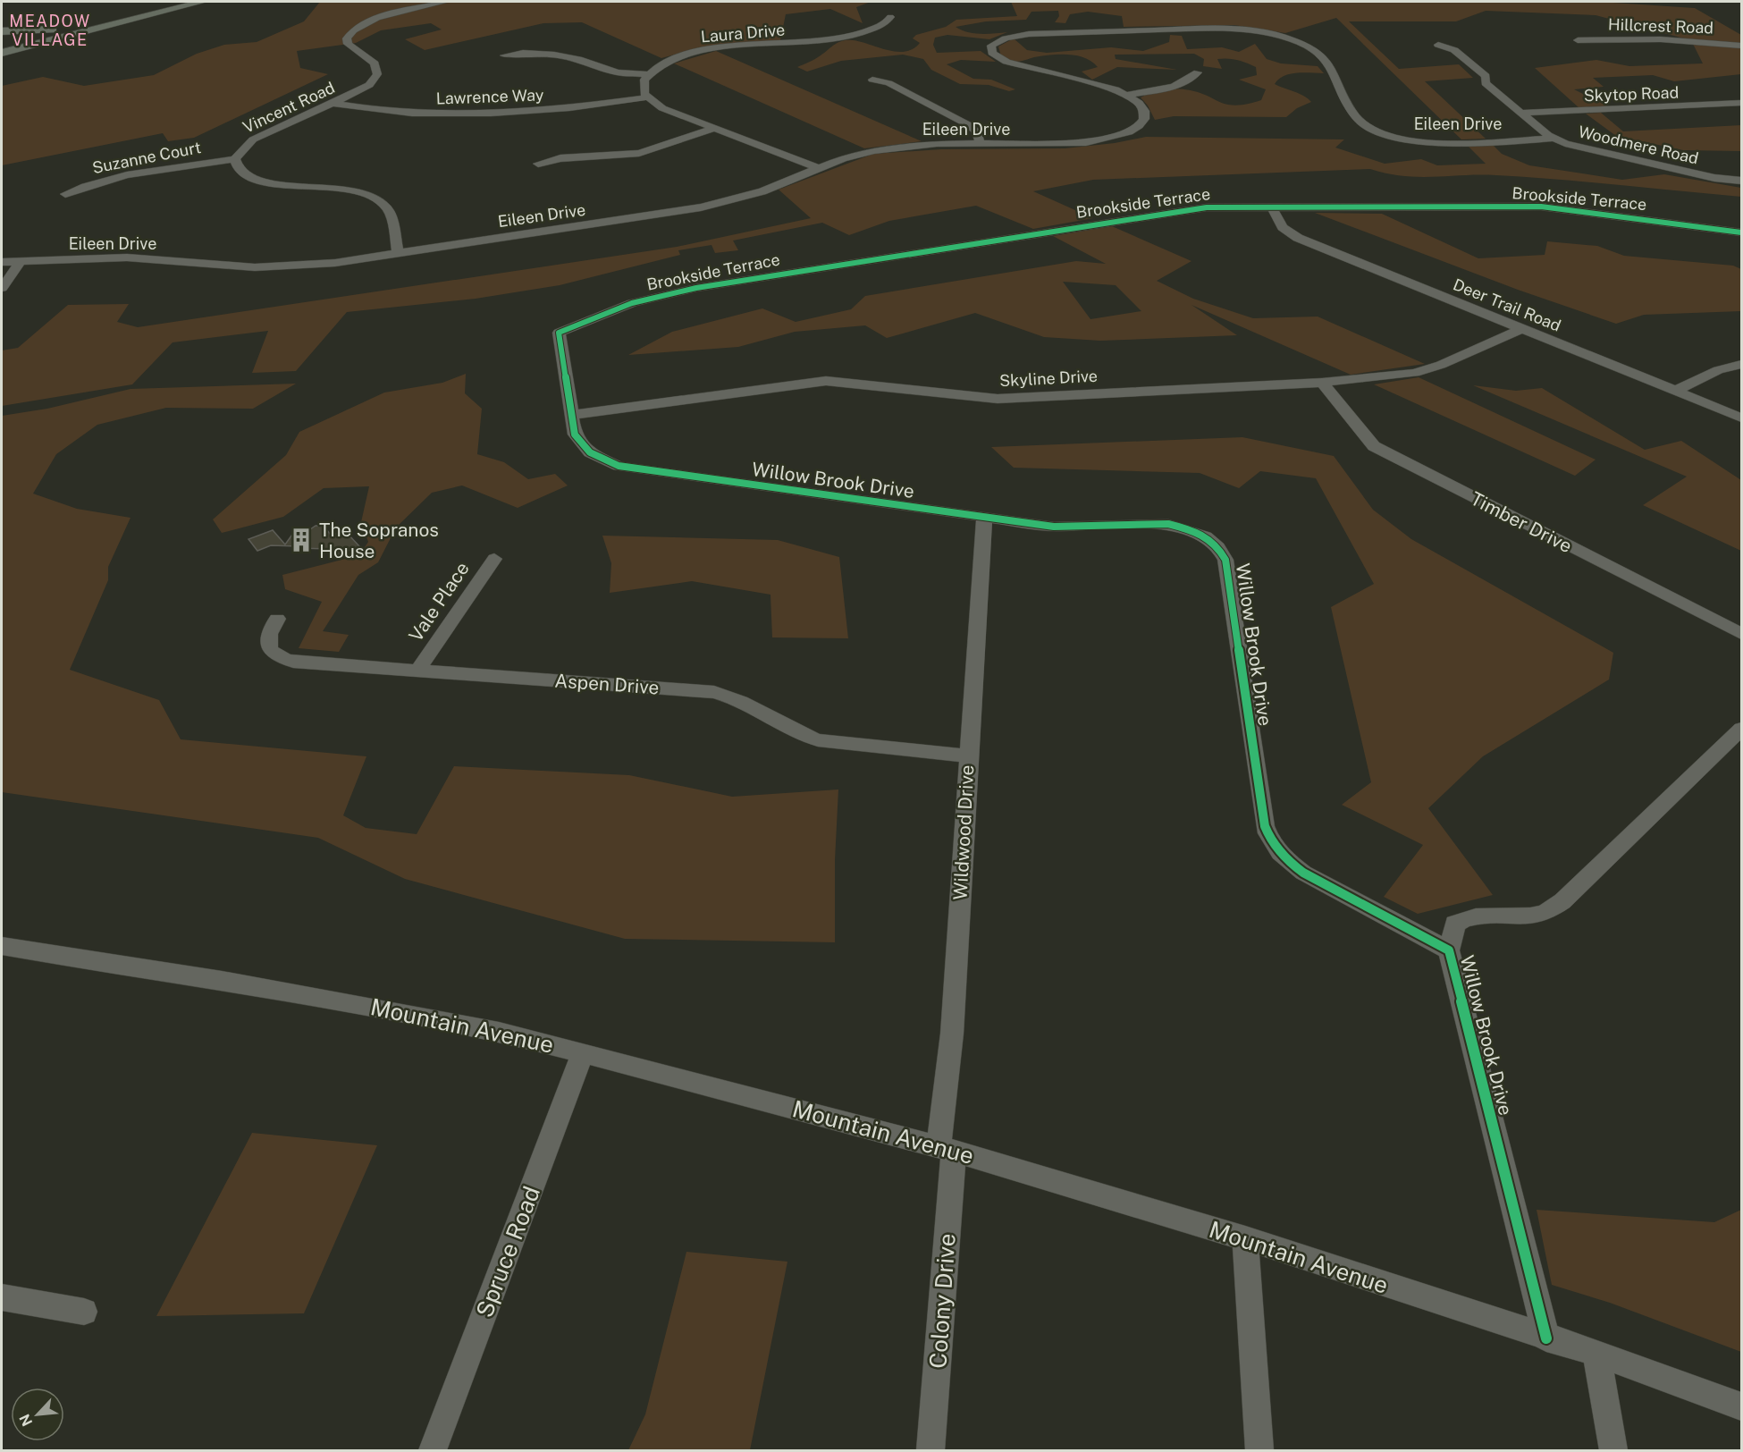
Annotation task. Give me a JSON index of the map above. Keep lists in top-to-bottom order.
{
  "streets": {
    "street": [
      "Hillcrest Road",
      "Laura Drive",
      "Skytop Road",
      "Lawrence Way",
      "Vincent Road",
      "Eileen Drive",
      "Woodmere Road",
      "Suzanne Court",
      "Brookside Terrace",
      "Deer Trail Road",
      "Skyline Drive",
      "Willow Brook Drive",
      "Timber Drive",
      "Vale Place",
      "Aspen Drive",
      "Wildwood Drive",
      "Mountain Avenue",
      "Spruce Road",
      "Colony Drive"
    ]
  },
  "crossings": [
    ["Skytop Road", "Woodmere Road"],
    ["Lawrence Way", "Vincent Road"],
    ["Vincent Road", "Eileen Drive"],
    ["Vincent Road", "Suzanne Court"],
    ["Eileen Drive", "Woodmere Road"],
    ["Brookside Terrace", "Deer Trail Road"],
    ["Brookside Terrace", "Willow Brook Drive"],
    ["Deer Trail Road", "Skyline Drive"],
    ["Skyline Drive", "Willow Brook Drive"],
    ["Skyline Drive", "Timber Drive"],
    ["Willow Brook Drive", "Wildwood Drive"],
    ["Willow Brook Drive", "Mountain Avenue"],
    ["Vale Place", "Aspen Drive"],
    ["Aspen Drive", "Wildwood Drive"],
    ["Wildwood Drive", "Mountain Avenue"],
    ["Wildwood Drive", "Colony Drive"],
    ["Mountain Avenue", "Spruce Road"],
    ["Mountain Avenue", "Colony Drive"]
  ],
  "districts": ["MEADOW VILLAGE"],
  "places": {
    "building": ["The Sopranos House"]
  },
  "north": "bottom left"
}
